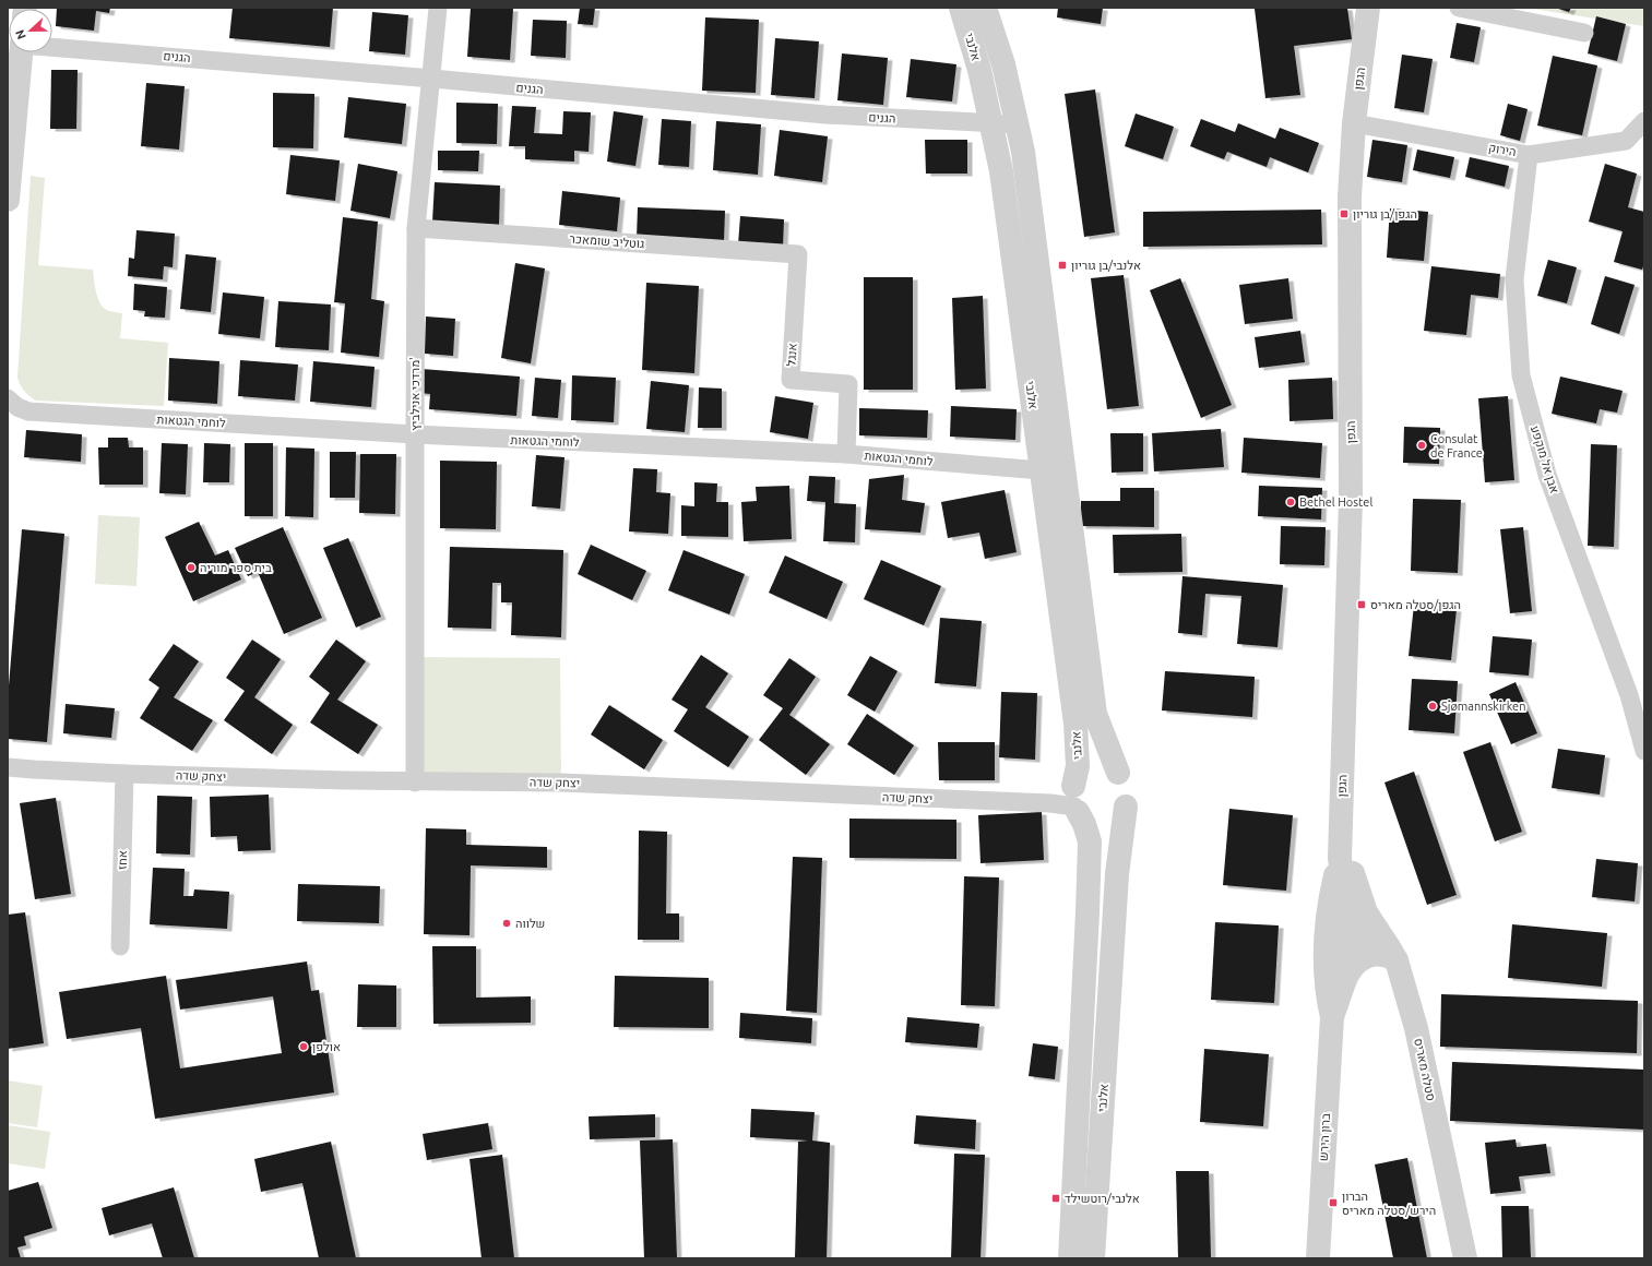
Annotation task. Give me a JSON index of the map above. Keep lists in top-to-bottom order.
{
  "streets": {
    "street": [
      "אלנבי",
      "הגנים",
      "הגפן",
      "הירוק",
      "גוטליב שומאכר",
      "אנגל",
      "מרדכי אנילביץ'",
      "לוחמי הגטאות",
      "אבן אל מוקפע",
      "יצחק שדה",
      "אחז",
      "סטלה מאריס",
      "ברון הירש"
    ]
  },
  "crossings": [
    ["אלנבי", "הגנים"],
    ["אלנבי", "לוחמי הגטאות"],
    ["אלנבי", "יצחק שדה"],
    ["הגנים", "מרדכי אנילביץ'"],
    ["הגפן", "הירוק"],
    ["הגפן", "סטלה מאריס"],
    ["הגפן", "ברון הירש"],
    ["הירוק", "אבן אל מוקפע"],
    ["גוטליב שומאכר", "אנגל"],
    ["גוטליב שומאכר", "מרדכי אנילביץ'"],
    ["אנגל", "לוחמי הגטאות"],
    ["מרדכי אנילביץ'", "לוחמי הגטאות"],
    ["מרדכי אנילביץ'", "יצחק שדה"],
    ["יצחק שדה", "אחז"]
  ],
  "places": {
    "transit": [
      "הגפן/בן גוריון",
      "אלנבי/בן גוריון",
      "הגפן/סטלה מאריס",
      "אלנבי/רוטשילד",
      "הברון הירש/סטלה מאריס"
    ],
    "other": [
      "Consulat de France",
      "Bethel Hostel",
      "בית ספר מוריה",
      "Sjømannskirken",
      "שלווה",
      "אולפן"
    ]
  },
  "north": "left"
}
